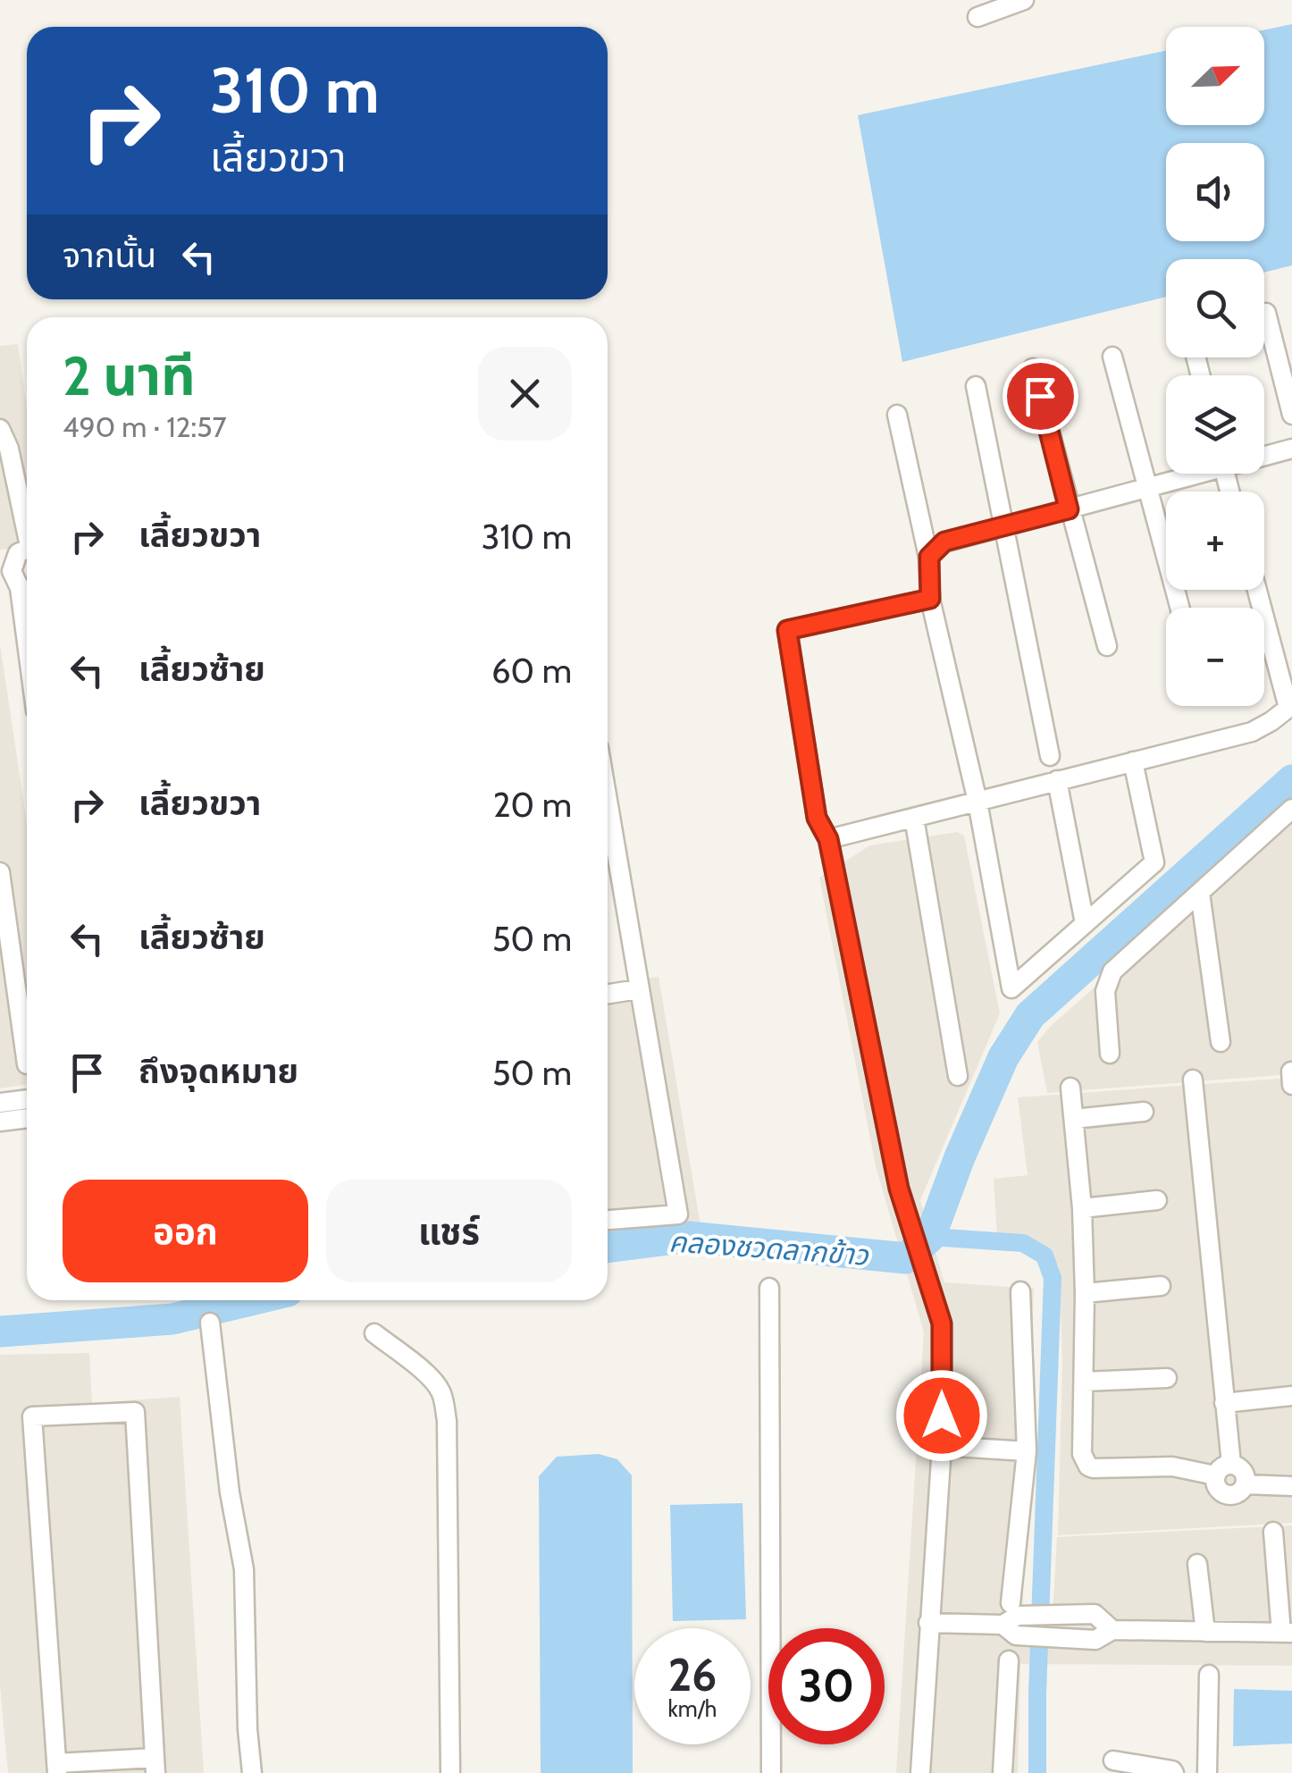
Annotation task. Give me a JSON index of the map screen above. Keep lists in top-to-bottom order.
{
  "water": ["คลองชวดลากข้าว"],
  "north": "top right",
  "page": {
    "map_buttons": ["+", "−"],
    "turn": ["310 m", "เลี้ยวขวา"],
    "then": "จากนั้น",
    "heading": ["2 นาที", "490 m · 12:57"],
    "list": [
      {
        "name": "เลี้ยวขวา",
        "value": "310 m"
      },
      {
        "name": "เลี้ยวซ้าย",
        "value": "60 m"
      },
      {
        "name": "เลี้ยวขวา",
        "value": "20 m"
      },
      {
        "name": "เลี้ยวซ้าย",
        "value": "50 m"
      },
      {
        "name": "ถึงจุดหมาย",
        "value": "50 m"
      }
    ],
    "buttons": ["ออก", "แชร์"],
    "speed": "26 km/h",
    "limit": "30"
  }
}
